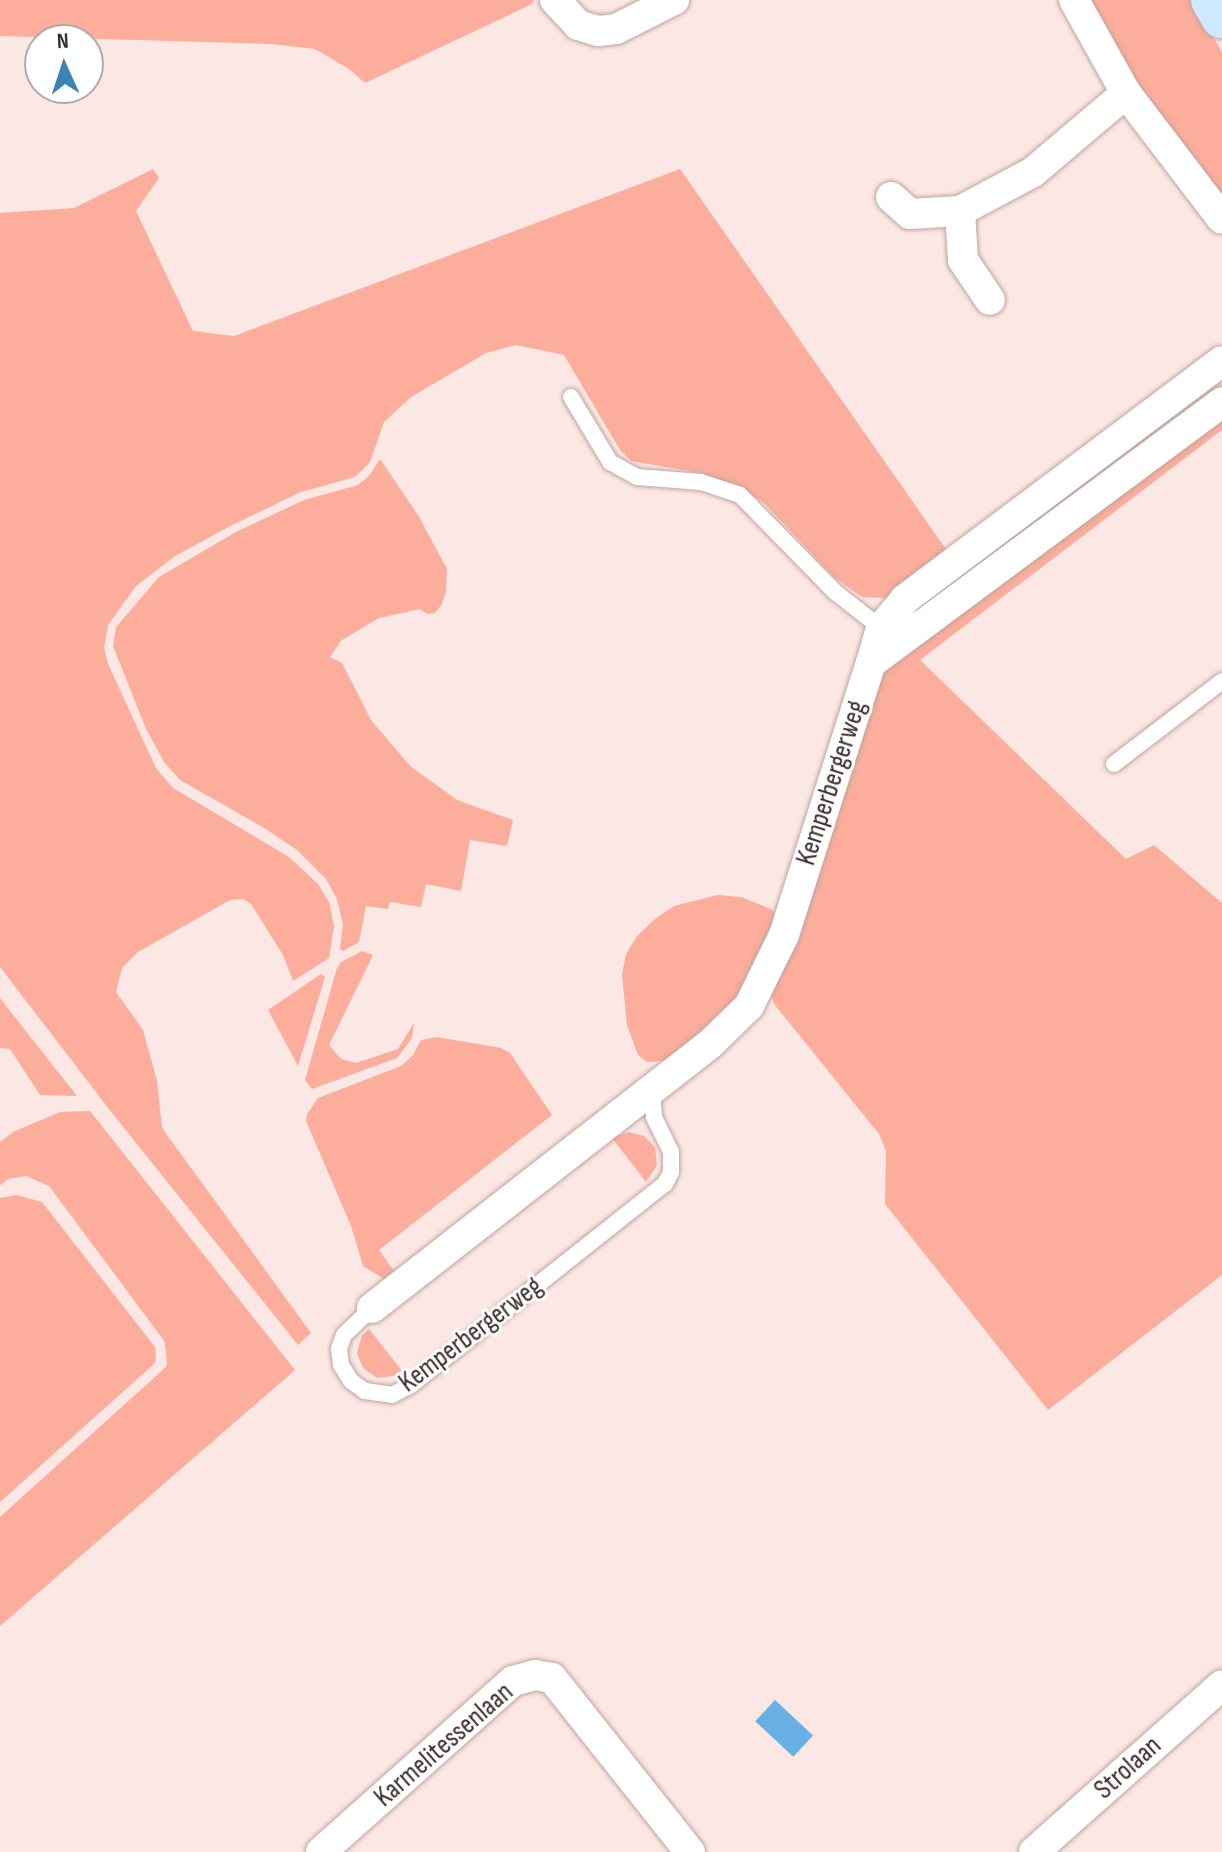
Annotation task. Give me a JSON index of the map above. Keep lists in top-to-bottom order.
{
  "streets": {
    "street": ["Kemperbergerweg", "Karmelitessenlaan", "Strolaan"]
  },
  "north": "top"
}
